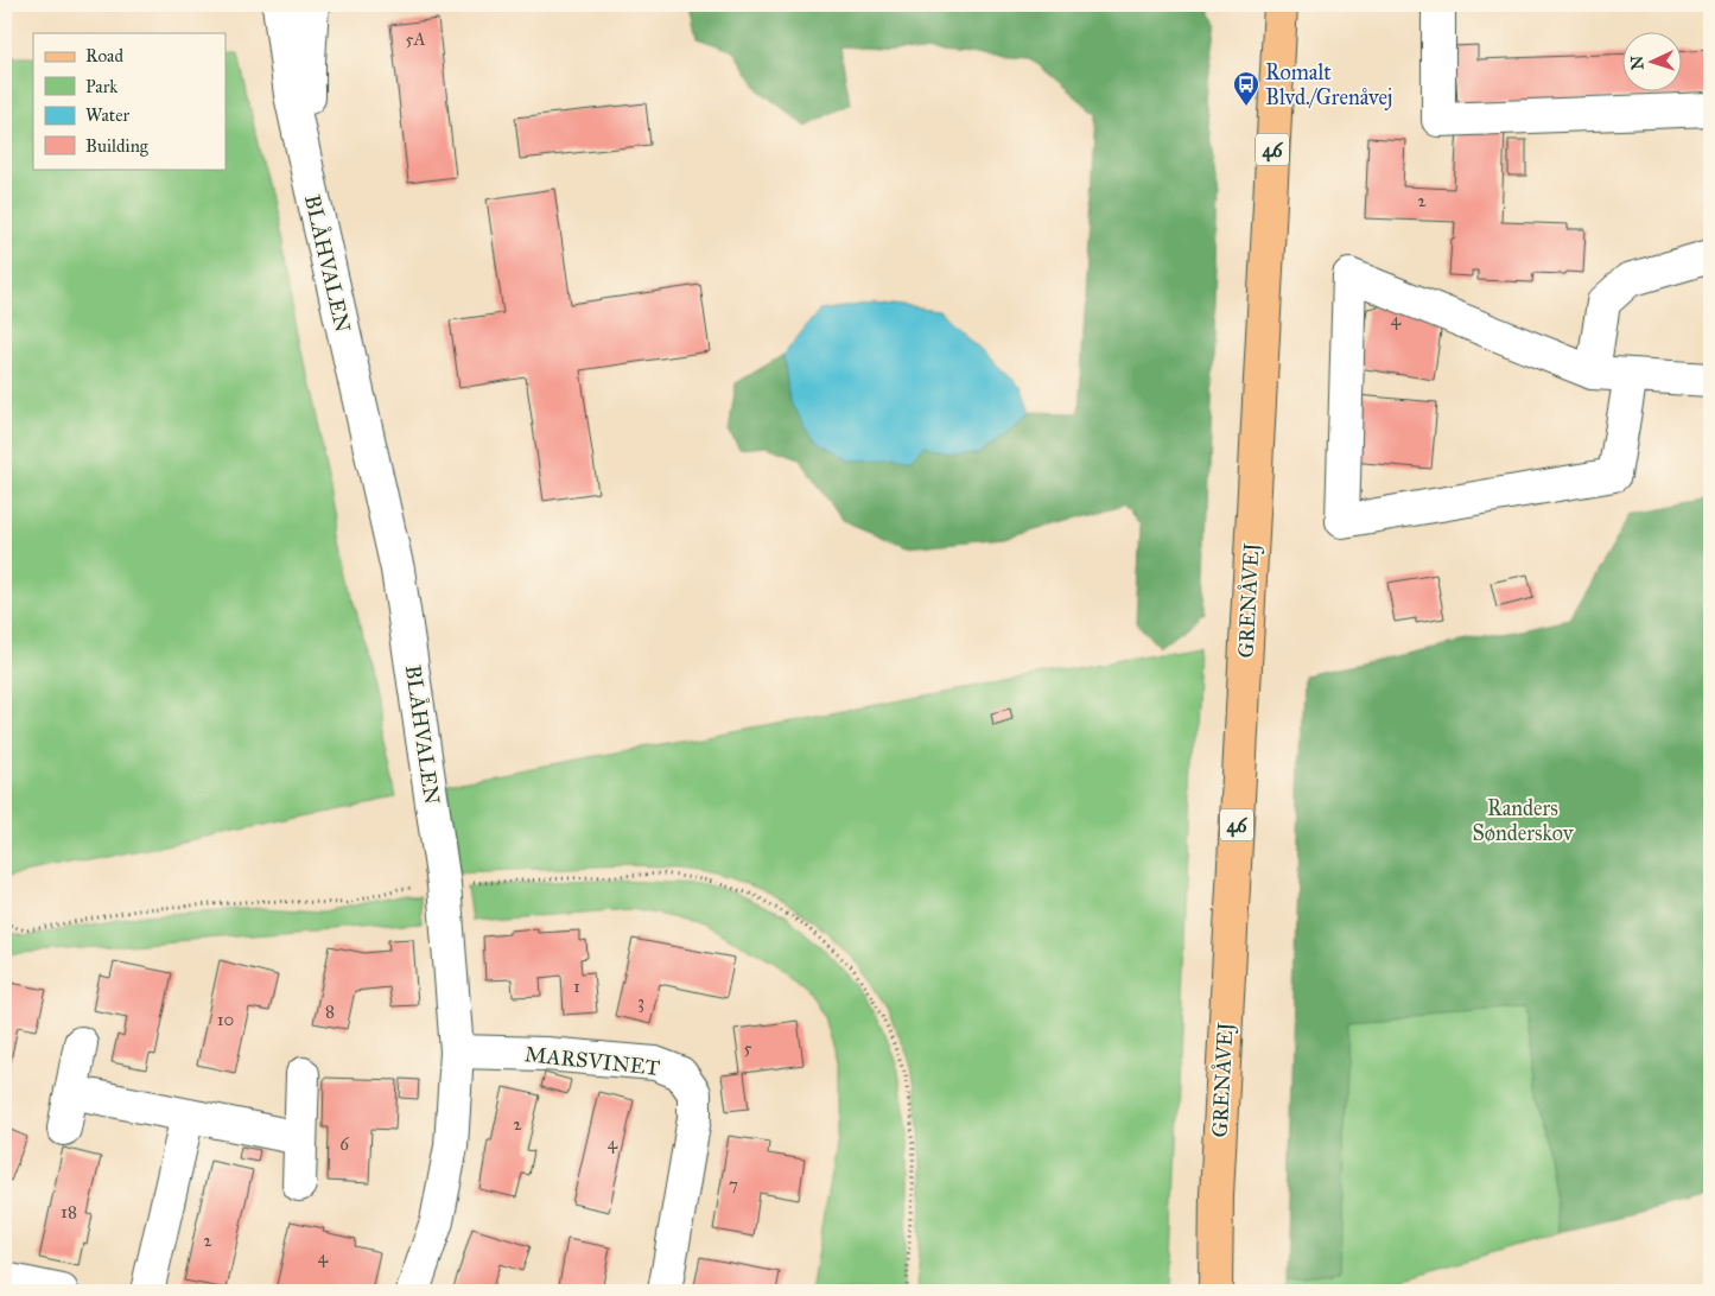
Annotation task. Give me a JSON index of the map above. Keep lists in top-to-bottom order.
{
  "streets": {
    "main road": ["46", "GRENÅVEJ"],
    "street": ["BLÅHVALEN", "MARSVINET"]
  },
  "crossings": [
    ["BLÅHVALEN", "MARSVINET"]
  ],
  "parks": ["Randers Sønderskov"],
  "places": {
    "bus stop": ["Romalt Blvd./Grenåvej"]
  },
  "house_numbers": [
    "5A",
    "2",
    "4",
    "1",
    "3",
    "8",
    "10",
    "5",
    "2",
    "4",
    "6",
    "7",
    "18",
    "2",
    "4"
  ],
  "legend": [
    "Road",
    "Park",
    "Water",
    "Building"
  ],
  "north": "left"
}
